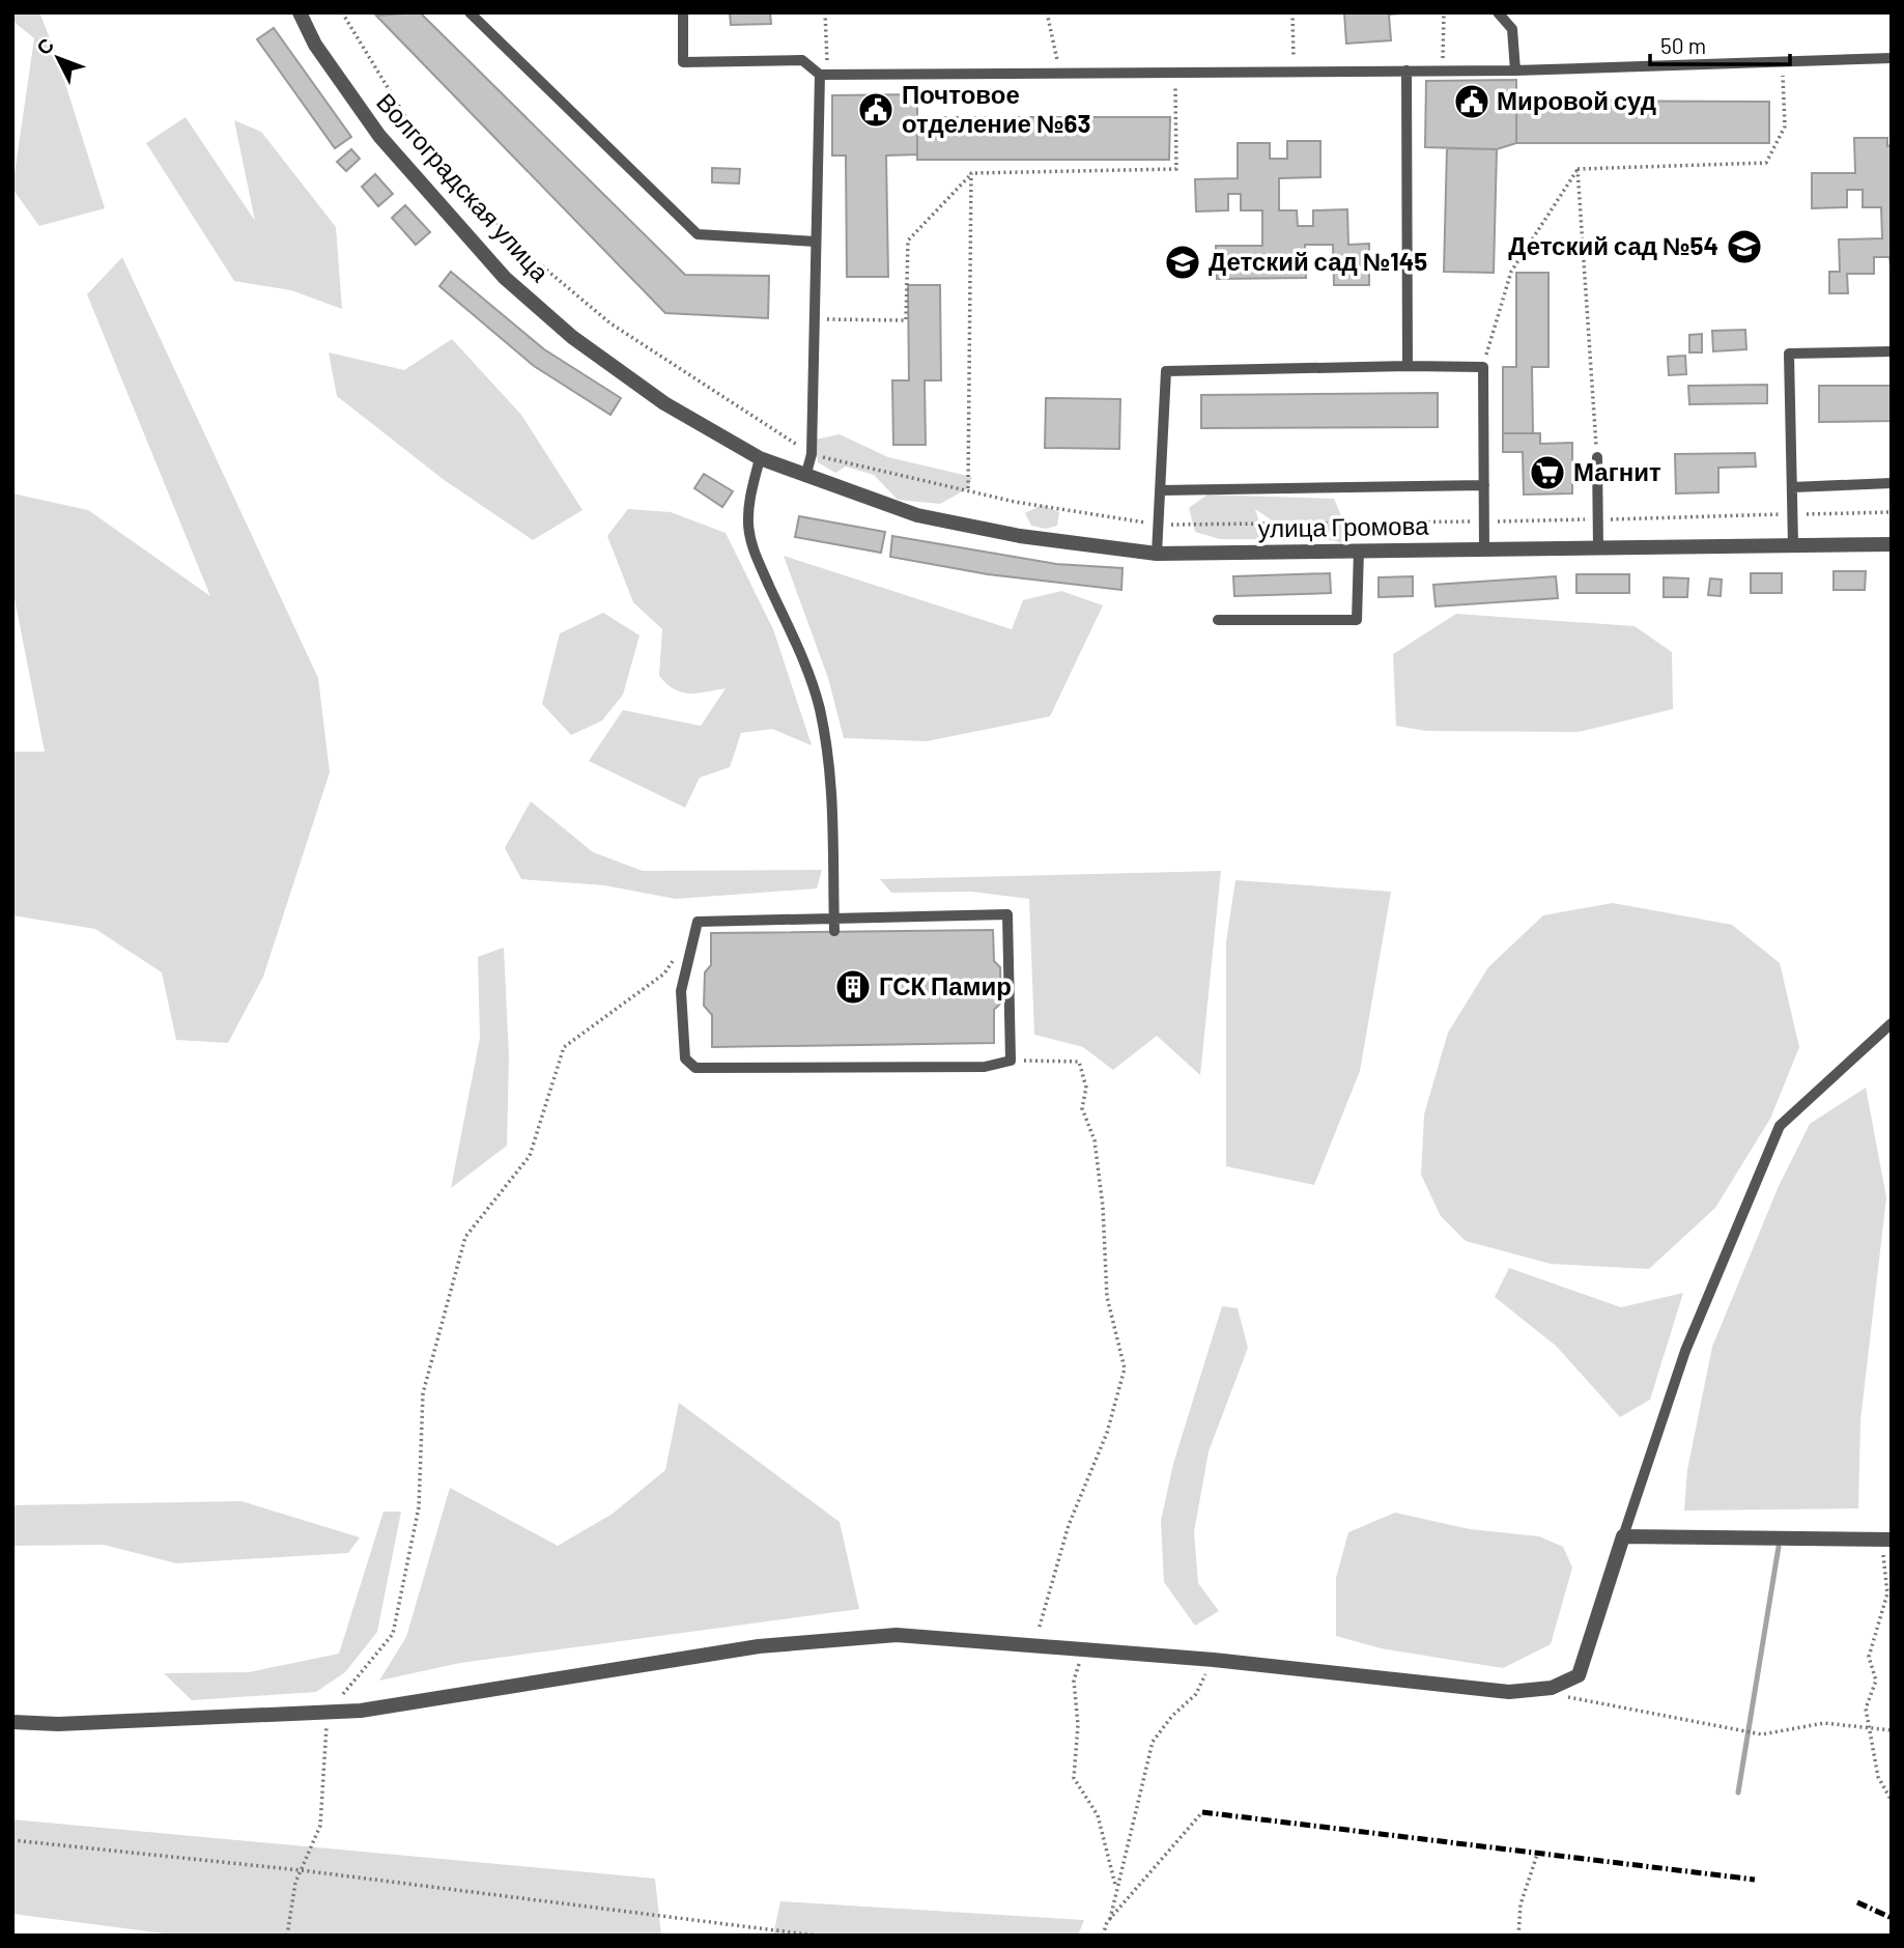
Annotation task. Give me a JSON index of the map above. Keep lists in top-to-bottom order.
{
  "streets": {
    "street": ["Волгоградская улица", "улица Громова"]
  },
  "crossings": [
    ["Волгоградская улица", "улица Громова"]
  ],
  "places": {
    "public building": ["Мировой суд", "Почтовое отделение №63"],
    "school or university": ["Детский сад №54", "Детский сад №145"],
    "supermarket": ["Магнит"],
    "building": ["ГСК Памир"]
  },
  "scale_bar": "50 m",
  "north": "top left"
}
